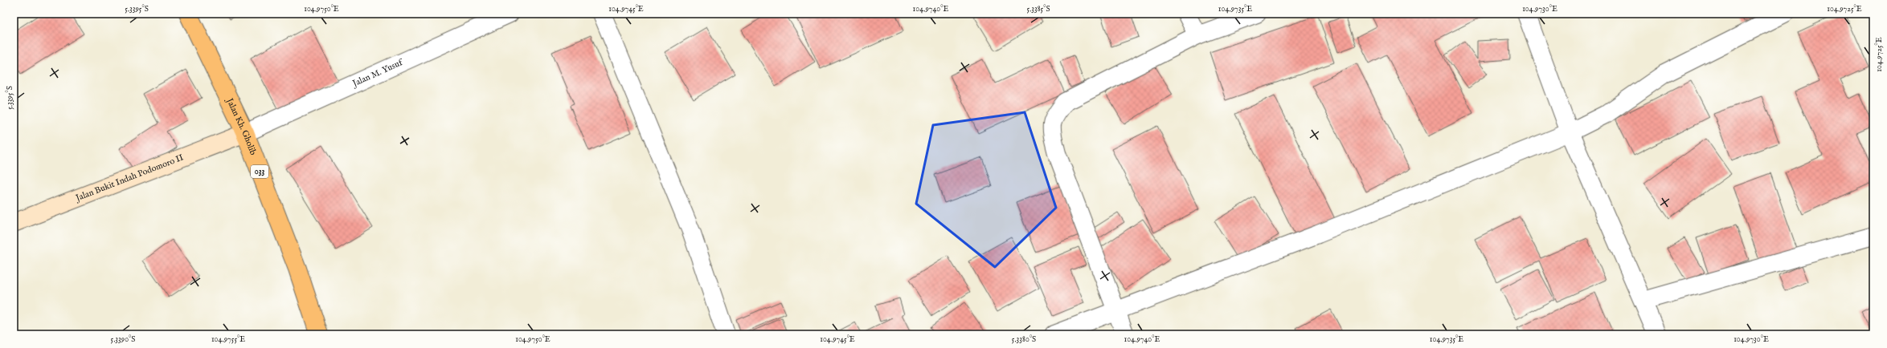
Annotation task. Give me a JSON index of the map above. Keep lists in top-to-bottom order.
{
  "streets": {
    "main road": ["Jalan Kh. Gholib", "033"],
    "street": ["Jalan M. Yusuf", "Jalan Bukit Indah Podomoro II"]
  },
  "crossings": [
    ["Jalan M. Yusuf", "Jalan Kh. Gholib"],
    ["Jalan M. Yusuf", "Jalan Bukit Indah Podomoro II"],
    ["Jalan Kh. Gholib", "Jalan Bukit Indah Podomoro II"]
  ],
  "coordinates": [
    "5.3395°S",
    "104.9750°E",
    "104.9745°E",
    "104.9740°E",
    "5.3385°S",
    "104.9735°E",
    "104.9730°E",
    "104.9725°E",
    "5.3390°S",
    "104.9755°E",
    "5.3380°S"
  ]
}
